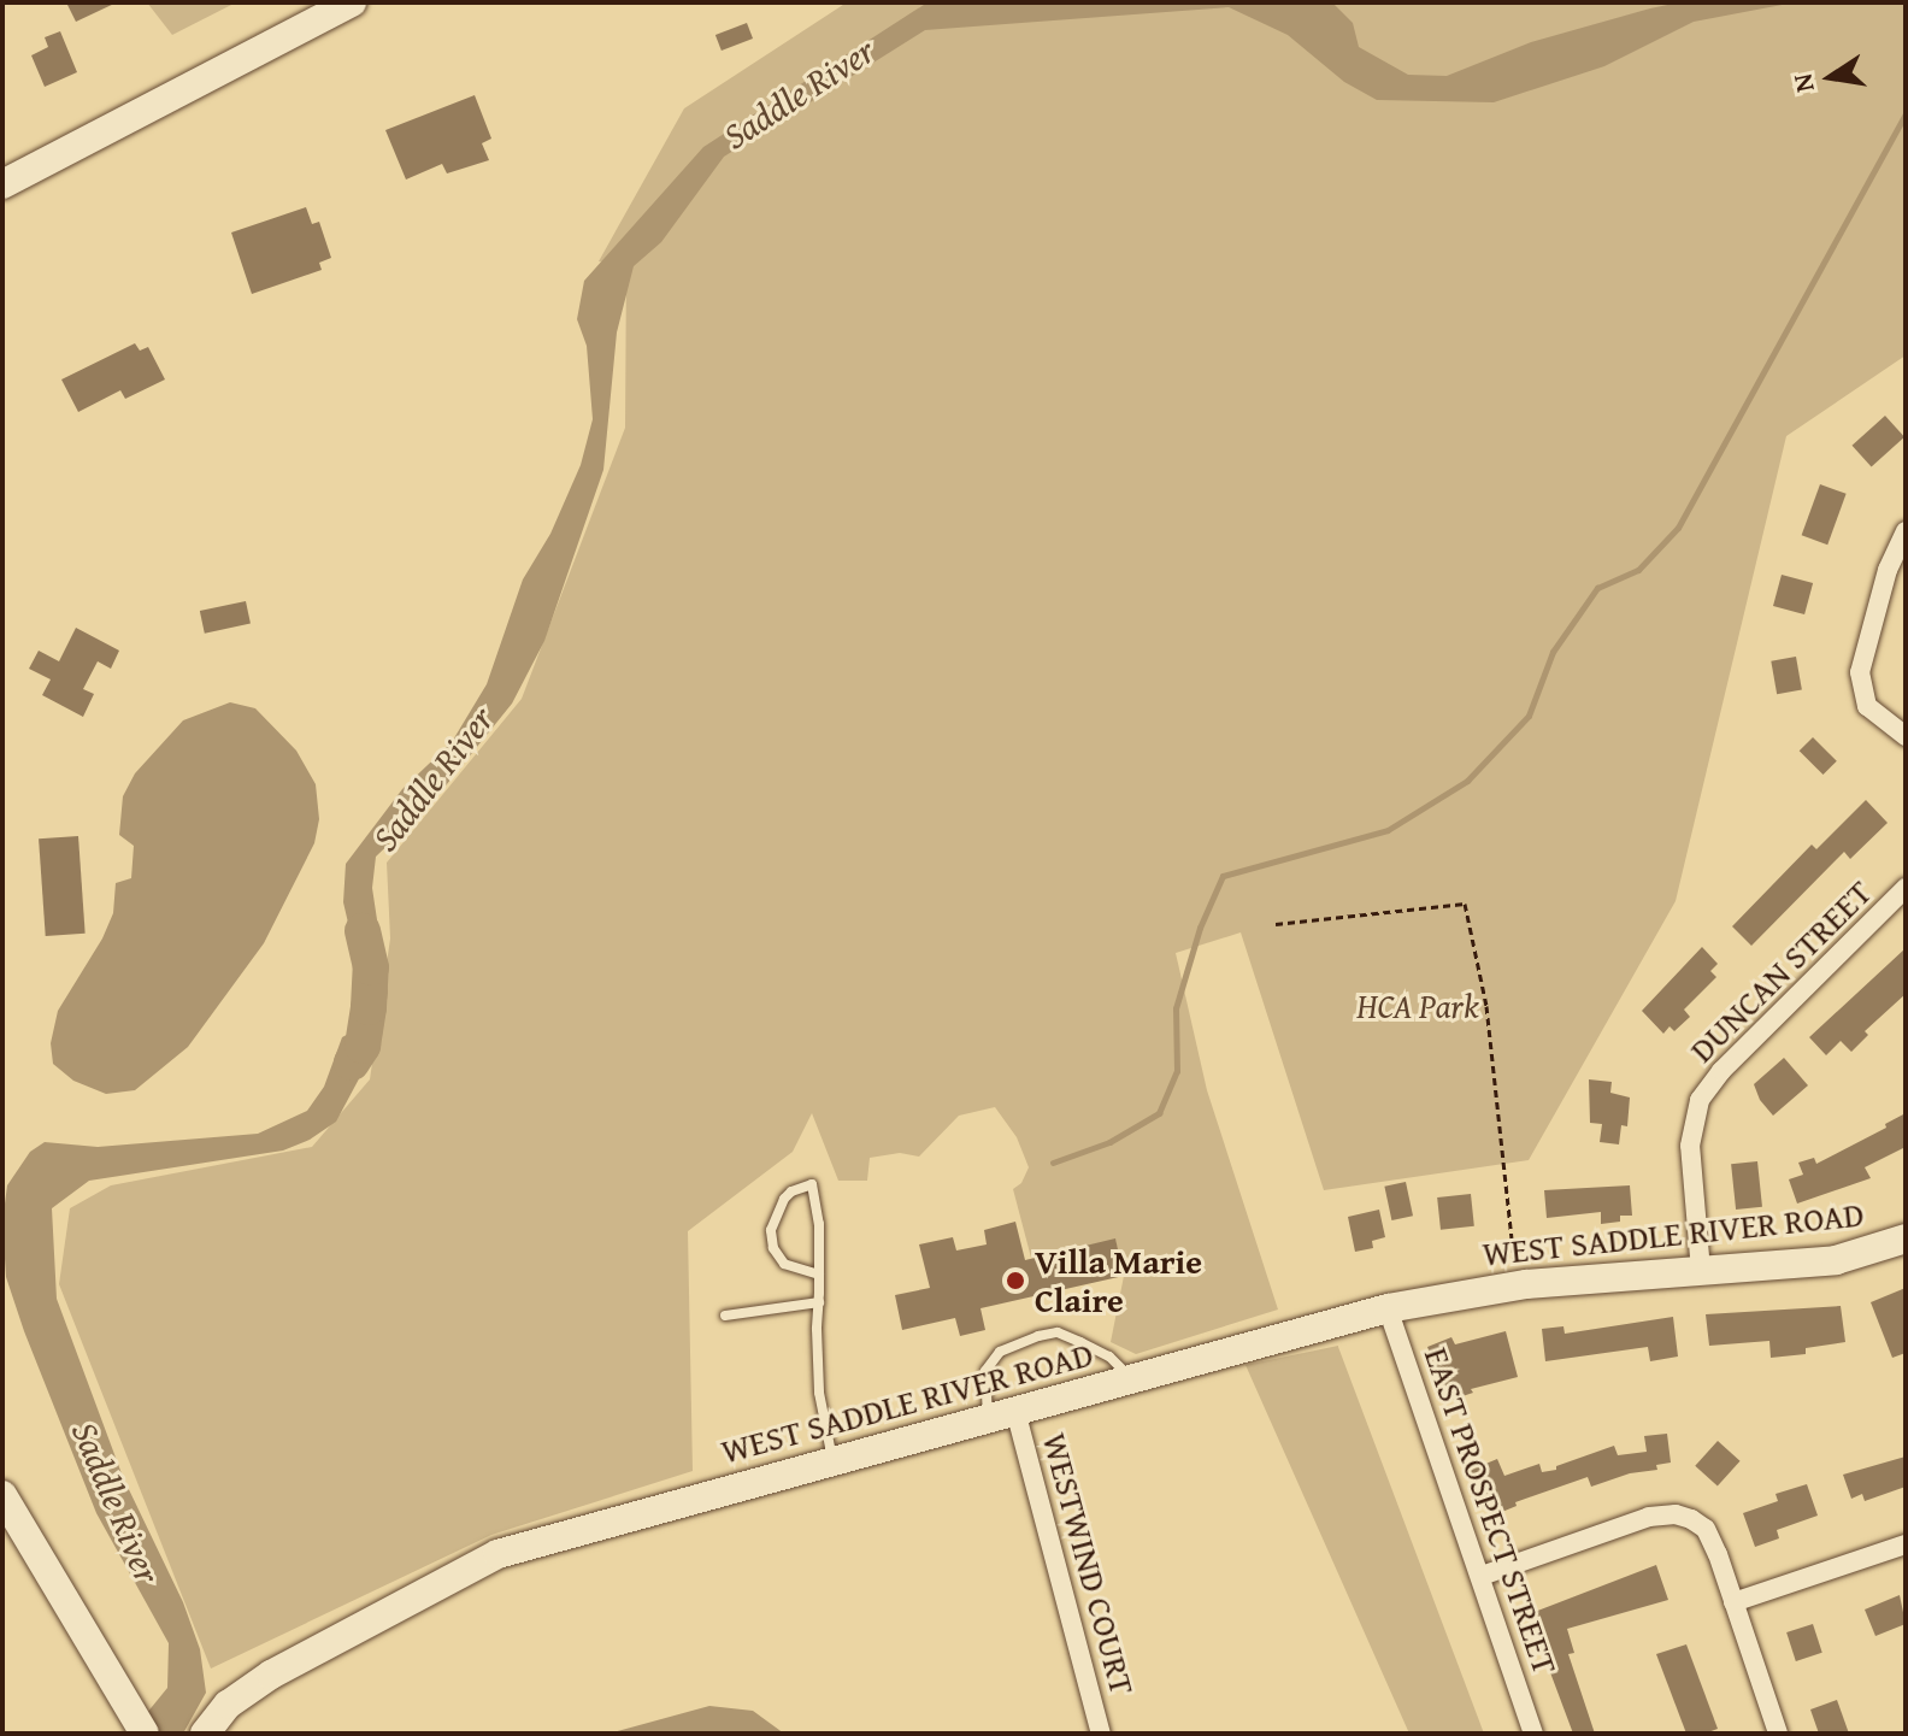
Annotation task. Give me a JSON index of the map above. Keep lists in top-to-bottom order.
{
  "streets": {
    "street": [
      "DUNCAN STREET",
      "WEST SADDLE RIVER ROAD",
      "EAST PROSPECT STREET",
      "WESTWIND COURT"
    ]
  },
  "crossings": [
    ["DUNCAN STREET", "WEST SADDLE RIVER ROAD"],
    ["WEST SADDLE RIVER ROAD", "EAST PROSPECT STREET"],
    ["WEST SADDLE RIVER ROAD", "WESTWIND COURT"]
  ],
  "water": ["Saddle River"],
  "parks": ["HCA Park"],
  "places": ["Villa Marie Claire"],
  "north": "left"
}
